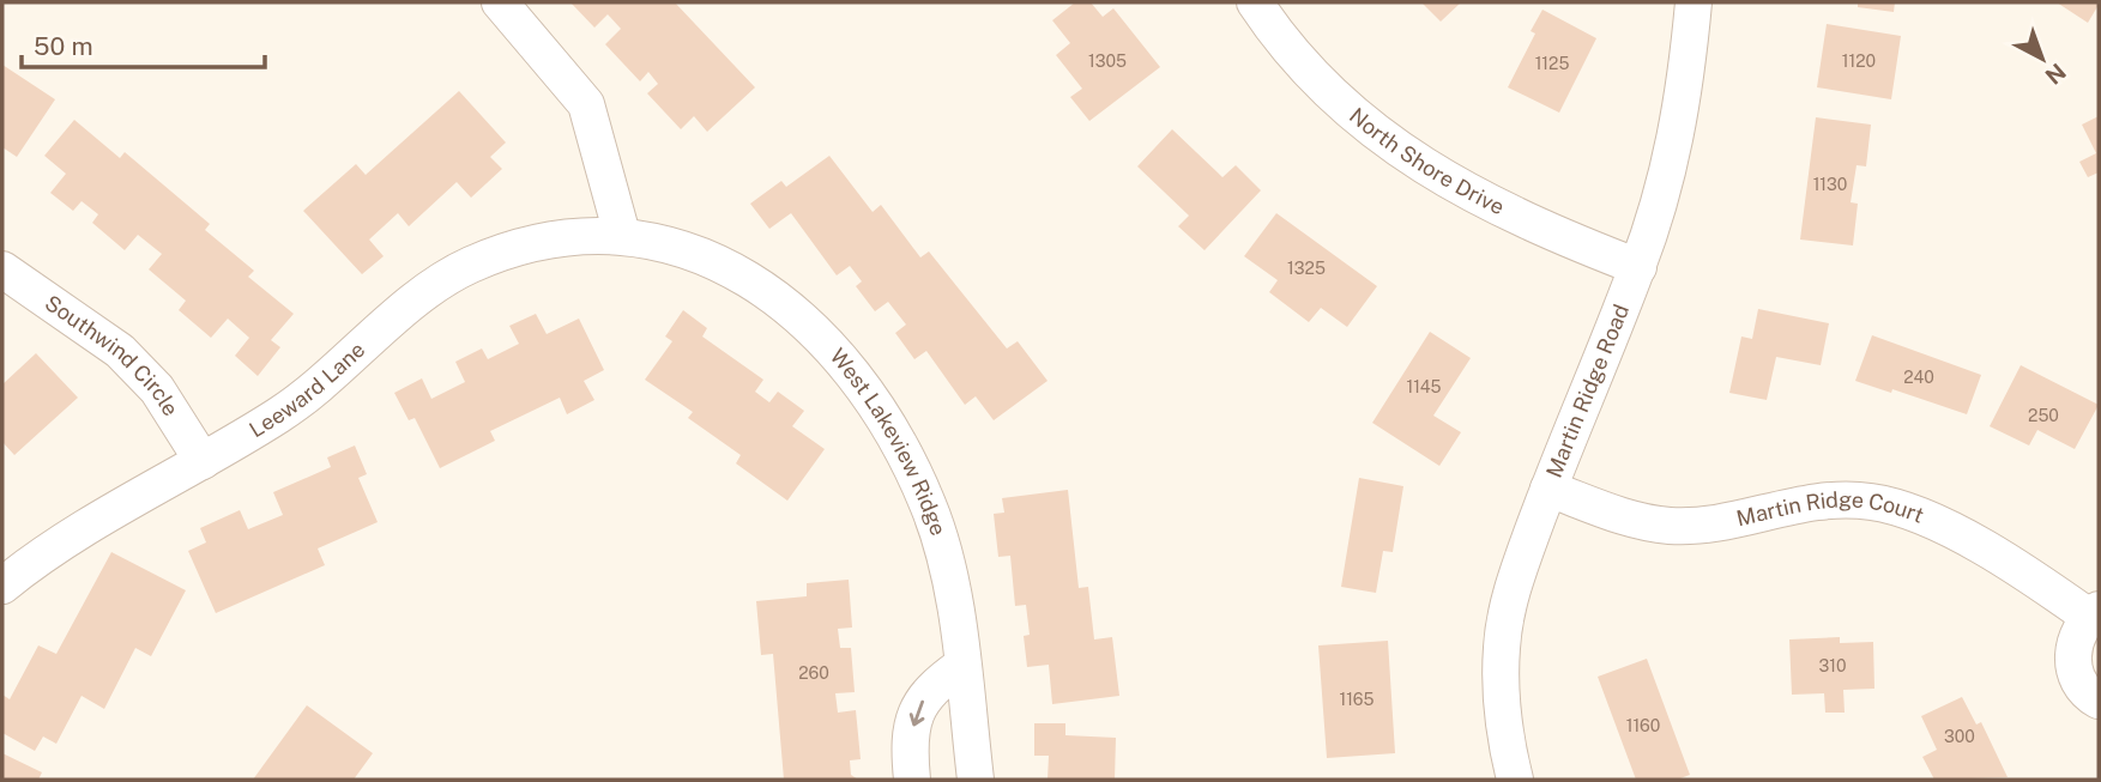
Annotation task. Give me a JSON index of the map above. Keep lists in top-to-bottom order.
{
  "streets": {
    "street": [
      "North Shore Drive",
      "Southwind Circle",
      "Leeward Lane",
      "Martin Ridge Road",
      "West Lakeview Ridge",
      "Martin Ridge Court"
    ]
  },
  "crossings": [
    ["North Shore Drive", "Martin Ridge Road"],
    ["Southwind Circle", "Leeward Lane"],
    ["Leeward Lane", "West Lakeview Ridge"],
    ["Martin Ridge Road", "Martin Ridge Court"]
  ],
  "house_numbers": [
    "1305",
    "1120",
    "1125",
    "1130",
    "1325",
    "240",
    "1145",
    "250",
    "310",
    "260",
    "1165",
    "1160",
    "300"
  ],
  "scale_bar": "50 m",
  "north": "bottom right"
}
